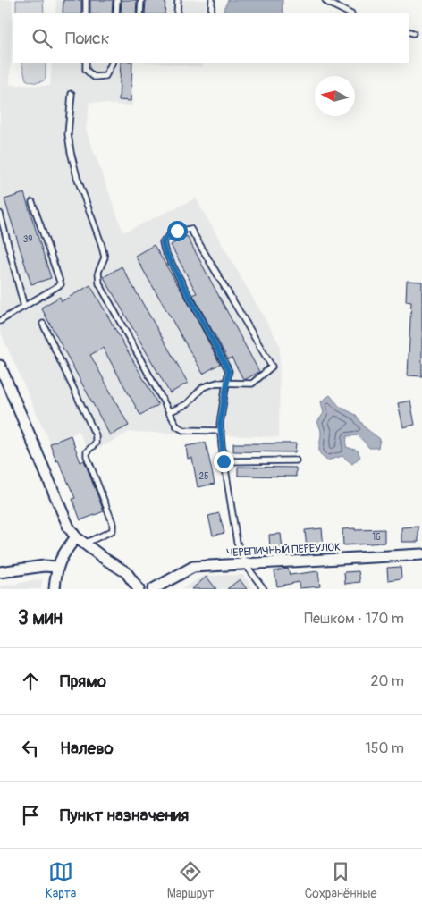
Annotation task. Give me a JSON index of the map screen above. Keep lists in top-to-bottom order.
{
  "streets": {
    "street": ["ЧЕРЕПИЧНЫЙ ПЕРЕУЛОК"]
  },
  "house_numbers": ["39", "25", "16"],
  "north": "left",
  "page": {
    "search": "Поиск",
    "heading": ["3 мин", "Пешком · 170 m"],
    "list": [
      ["Прямо", "20 m"],
      ["Налево", "150 m"],
      "Пункт назначения"
    ],
    "nav": ["Карта", "Маршрут", "Сохранённые"]
  }
}
